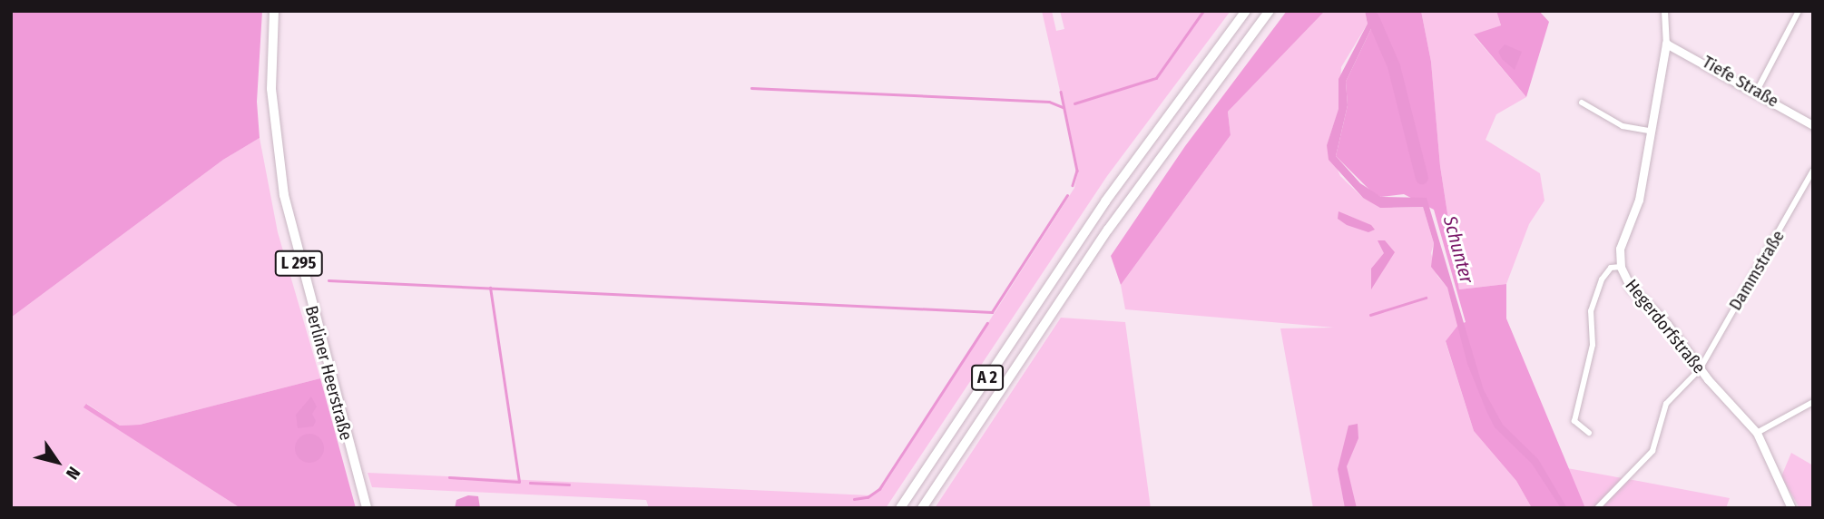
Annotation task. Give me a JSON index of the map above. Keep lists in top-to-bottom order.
{
  "streets": {
    "highway": ["A 2"],
    "main road": [
      "Tiefe Straße",
      "L 295",
      "Hegerdorfstraße",
      "Berliner Heerstraße"
    ],
    "street": ["Dammstraße"]
  },
  "crossings": [
    ["Tiefe Straße", "Hegerdorfstraße"],
    ["Dammstraße", "Hegerdorfstraße"]
  ],
  "water": ["Schunter"],
  "north": "bottom right"
}
